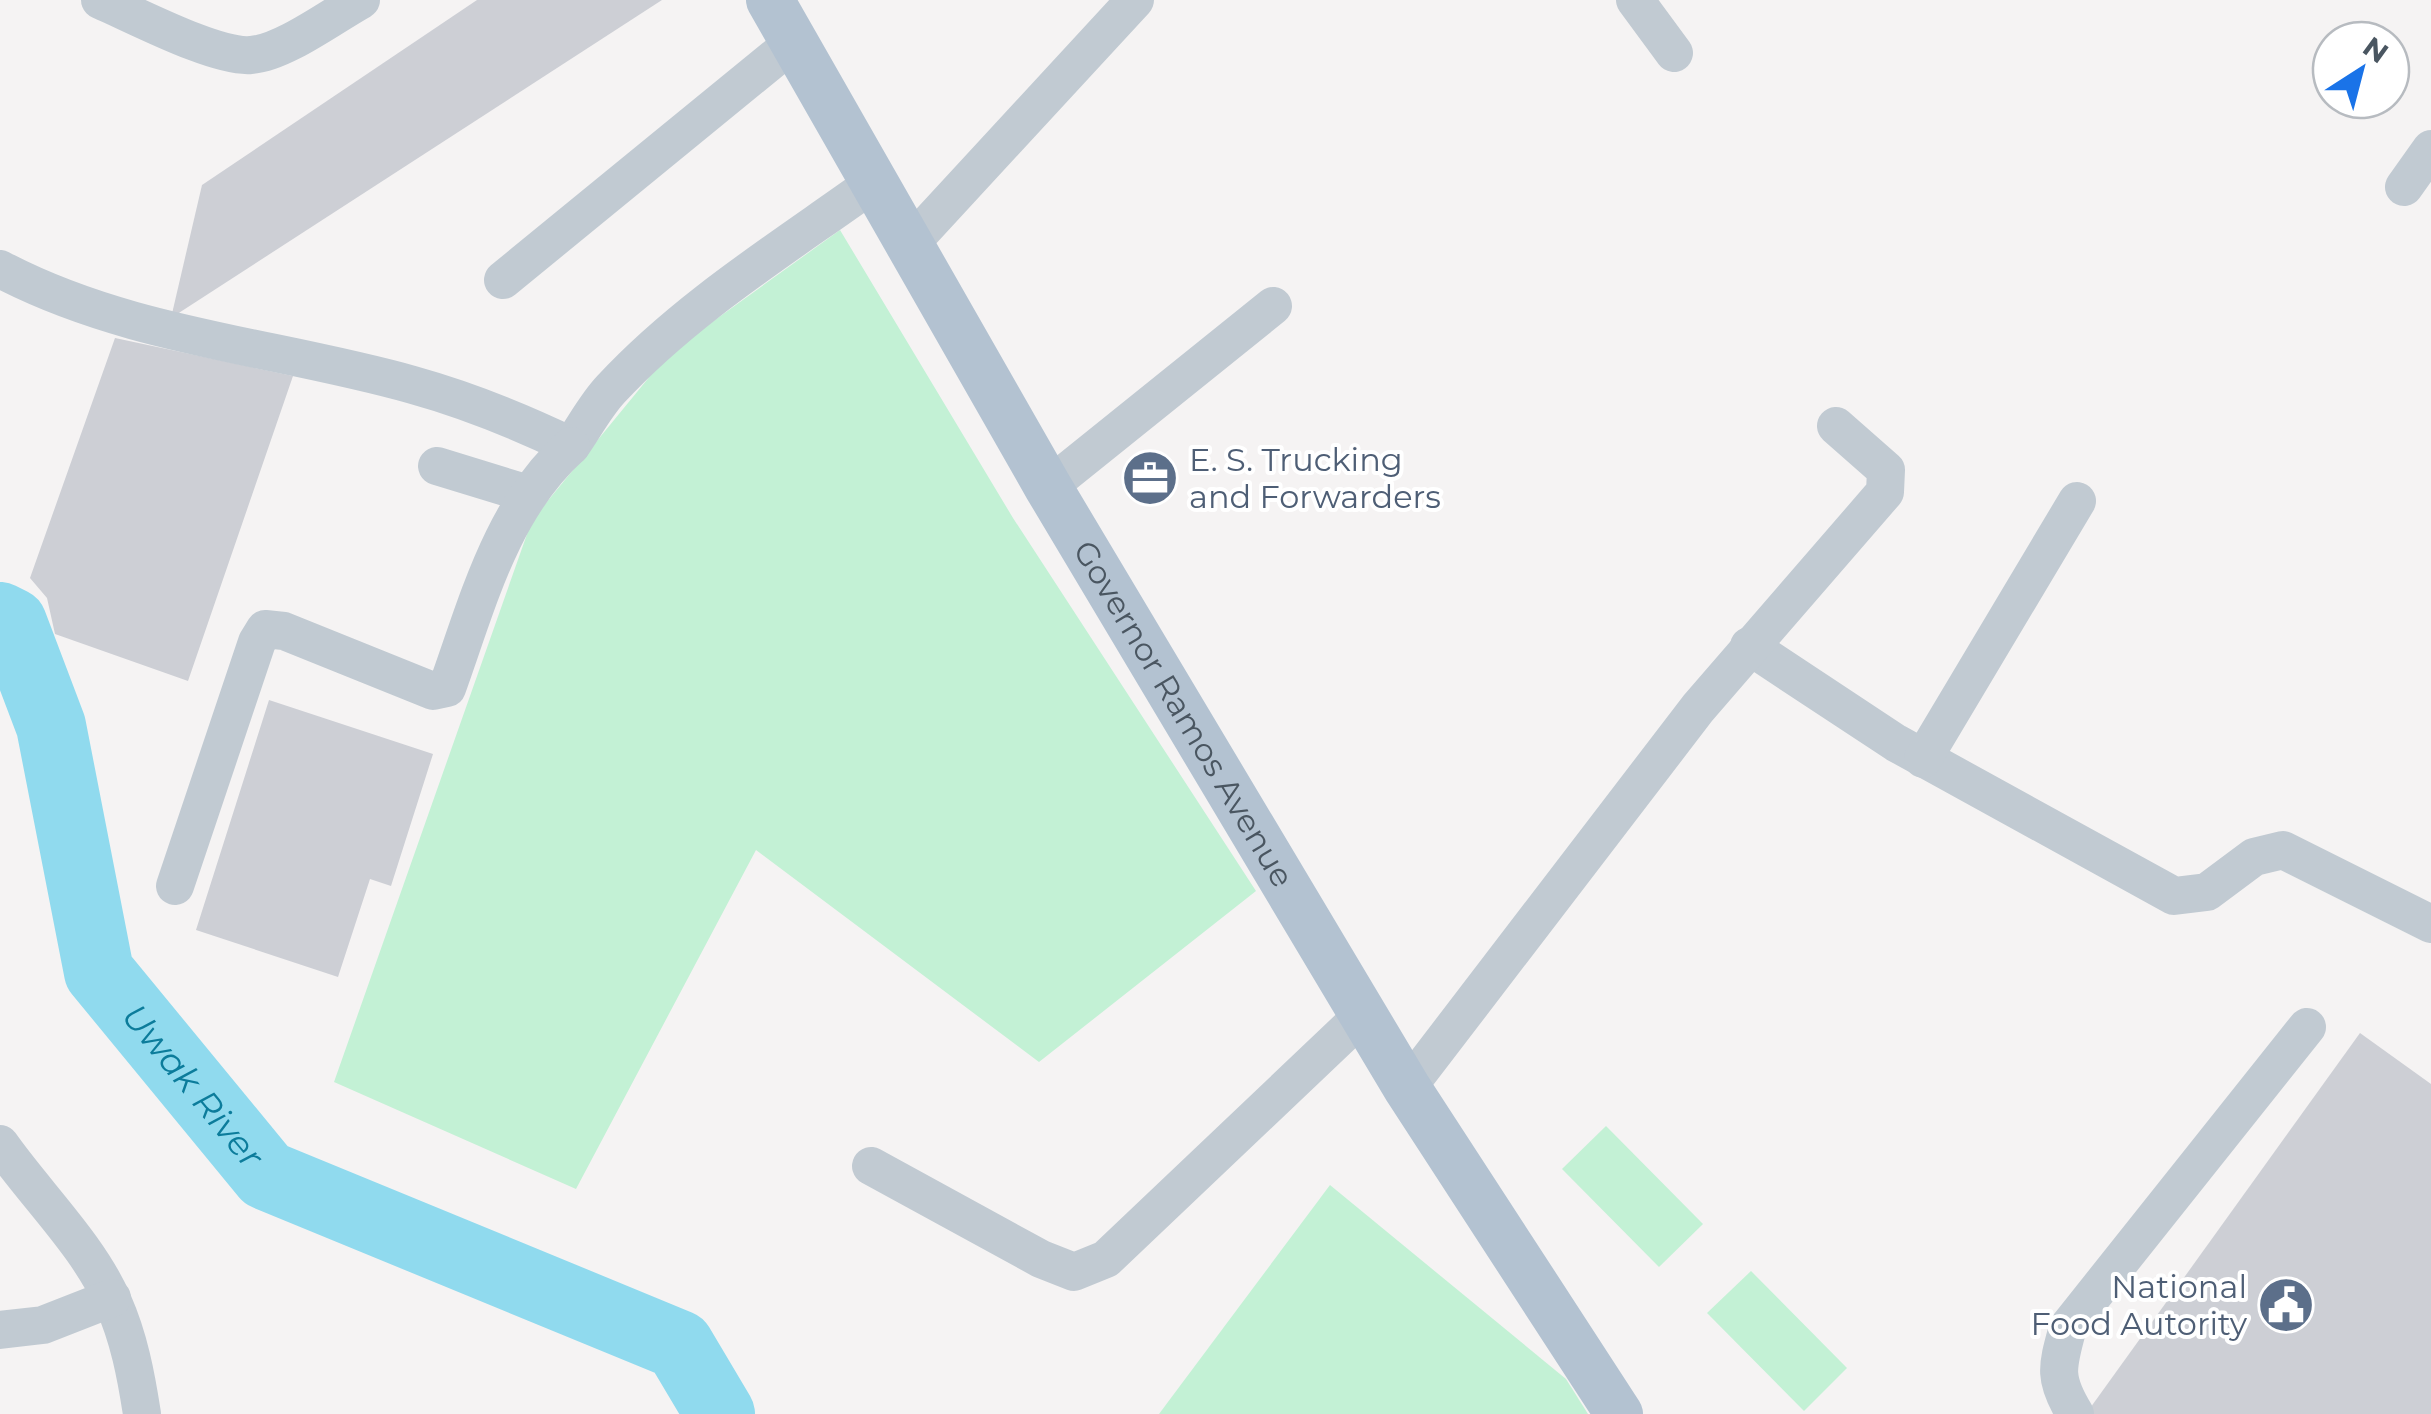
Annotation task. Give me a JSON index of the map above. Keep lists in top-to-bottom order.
{
  "streets": {
    "main road": ["Governor Ramos Avenue"]
  },
  "water": ["Uwak River"],
  "places": {
    "office": ["E. S. Trucking and Forwarders"],
    "public building": ["National Food Autority"]
  },
  "north": "top right"
}
